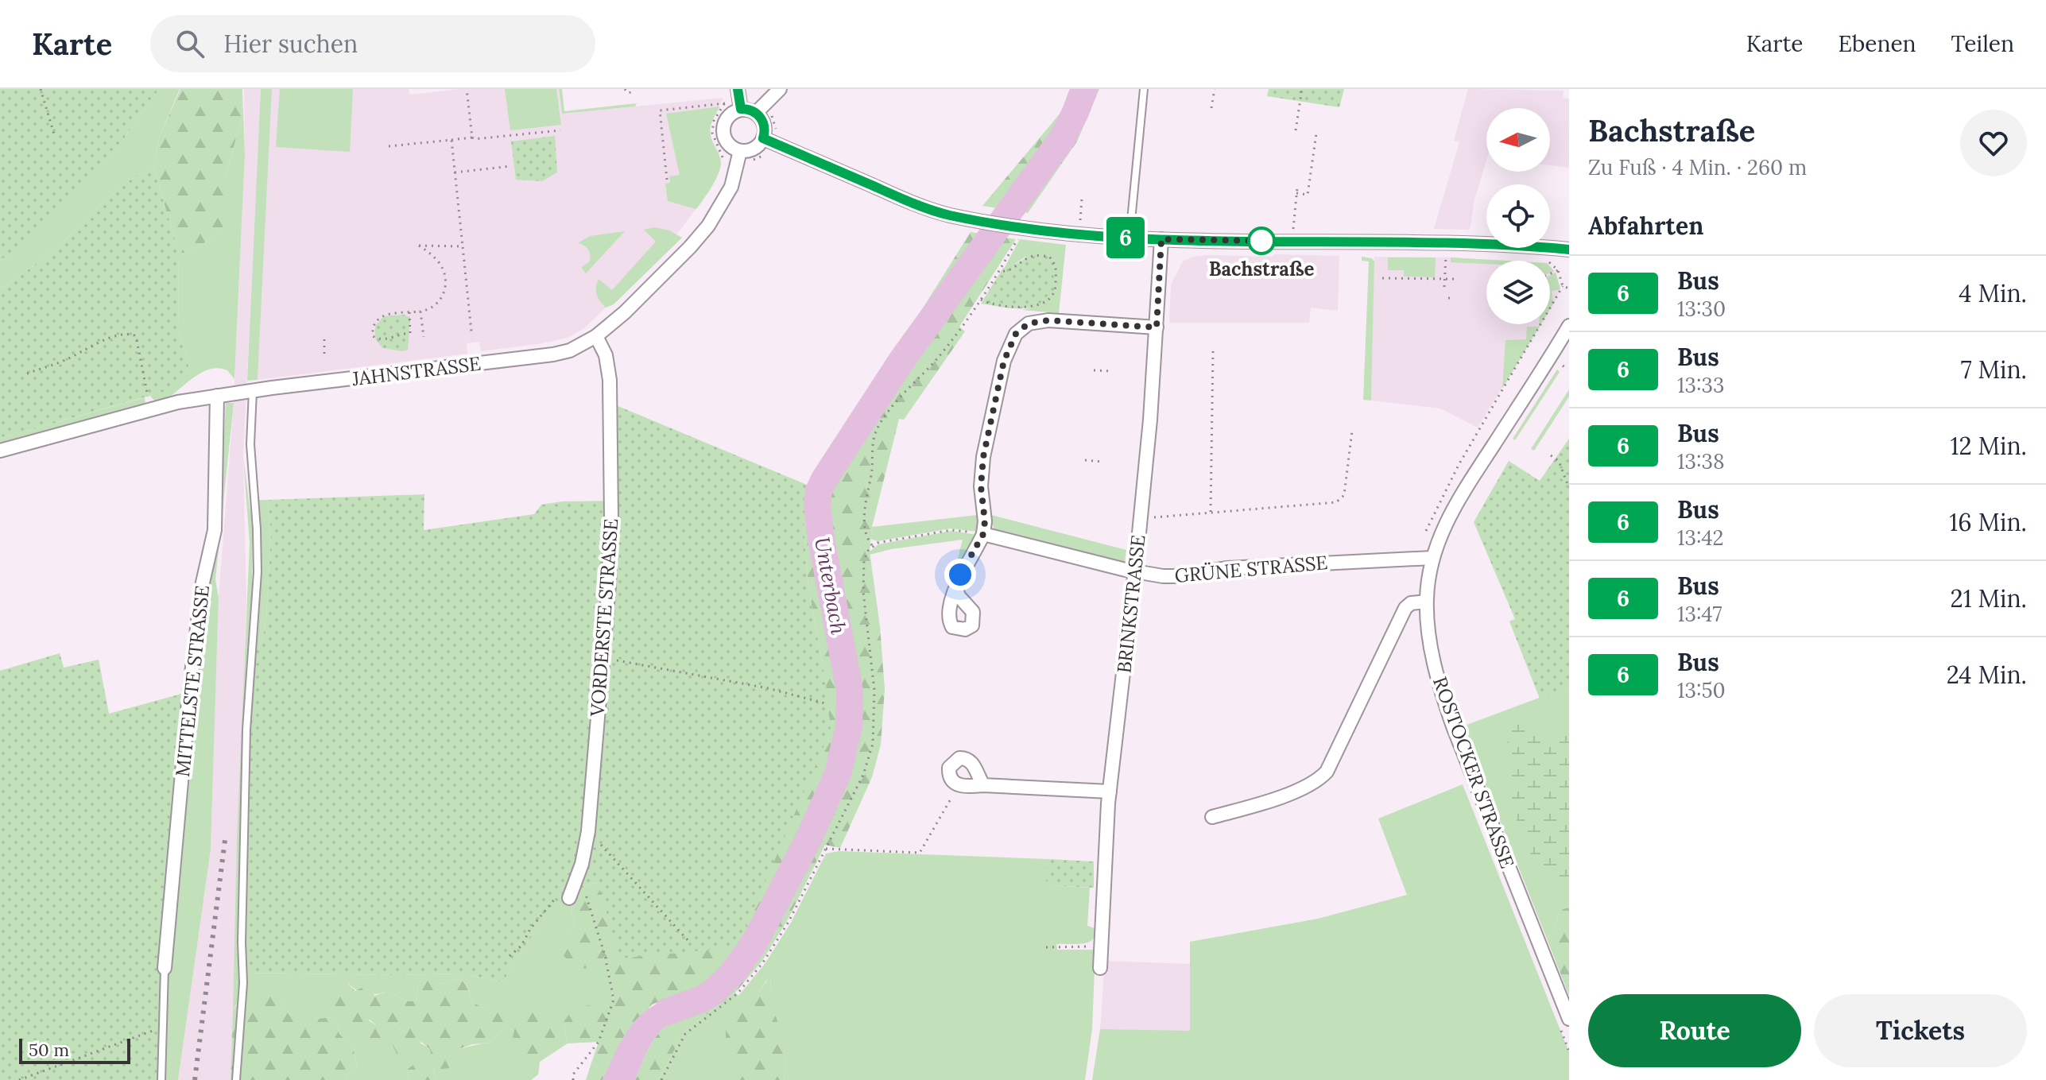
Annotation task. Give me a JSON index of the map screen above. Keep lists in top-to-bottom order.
{
  "streets": {
    "street": [
      "JAHNSTRASSE",
      "GRÜNE STRASSE",
      "BRINKSTRASSE",
      "VORDERSTE STRASSE",
      "MITTELSTE STRASSE",
      "ROSTOCKER STRASSE"
    ]
  },
  "crossings": [
    ["JAHNSTRASSE", "VORDERSTE STRASSE"],
    ["JAHNSTRASSE", "MITTELSTE STRASSE"],
    ["GRÜNE STRASSE", "BRINKSTRASSE"],
    ["GRÜNE STRASSE", "ROSTOCKER STRASSE"]
  ],
  "water": ["Unterbach"],
  "places": ["Bachstraße"],
  "lines": ["bus line 6"],
  "scale_bar": "50 m",
  "north": "left",
  "page": {
    "header": "Karte",
    "search": "Hier suchen",
    "nav": ["Karte", "Ebenen", "Teilen"],
    "on_map": "6",
    "heading": [
      ["Bachstraße", "Zu Fuß · 4 Min. · 260 m"],
      "Abfahrten"
    ],
    "list": [
      {
        "mark": "6",
        "name": "Bus",
        "note": "13:30",
        "value": "4 Min."
      },
      {
        "mark": "6",
        "name": "Bus",
        "note": "13:33",
        "value": "7 Min."
      },
      {
        "mark": "6",
        "name": "Bus",
        "note": "13:38",
        "value": "12 Min."
      },
      {
        "mark": "6",
        "name": "Bus",
        "note": "13:42",
        "value": "16 Min."
      },
      {
        "mark": "6",
        "name": "Bus",
        "note": "13:47",
        "value": "21 Min."
      },
      {
        "mark": "6",
        "name": "Bus",
        "note": "13:50",
        "value": "24 Min."
      }
    ],
    "buttons": ["Route", "Tickets"],
    "scale": "50 m"
  }
}
